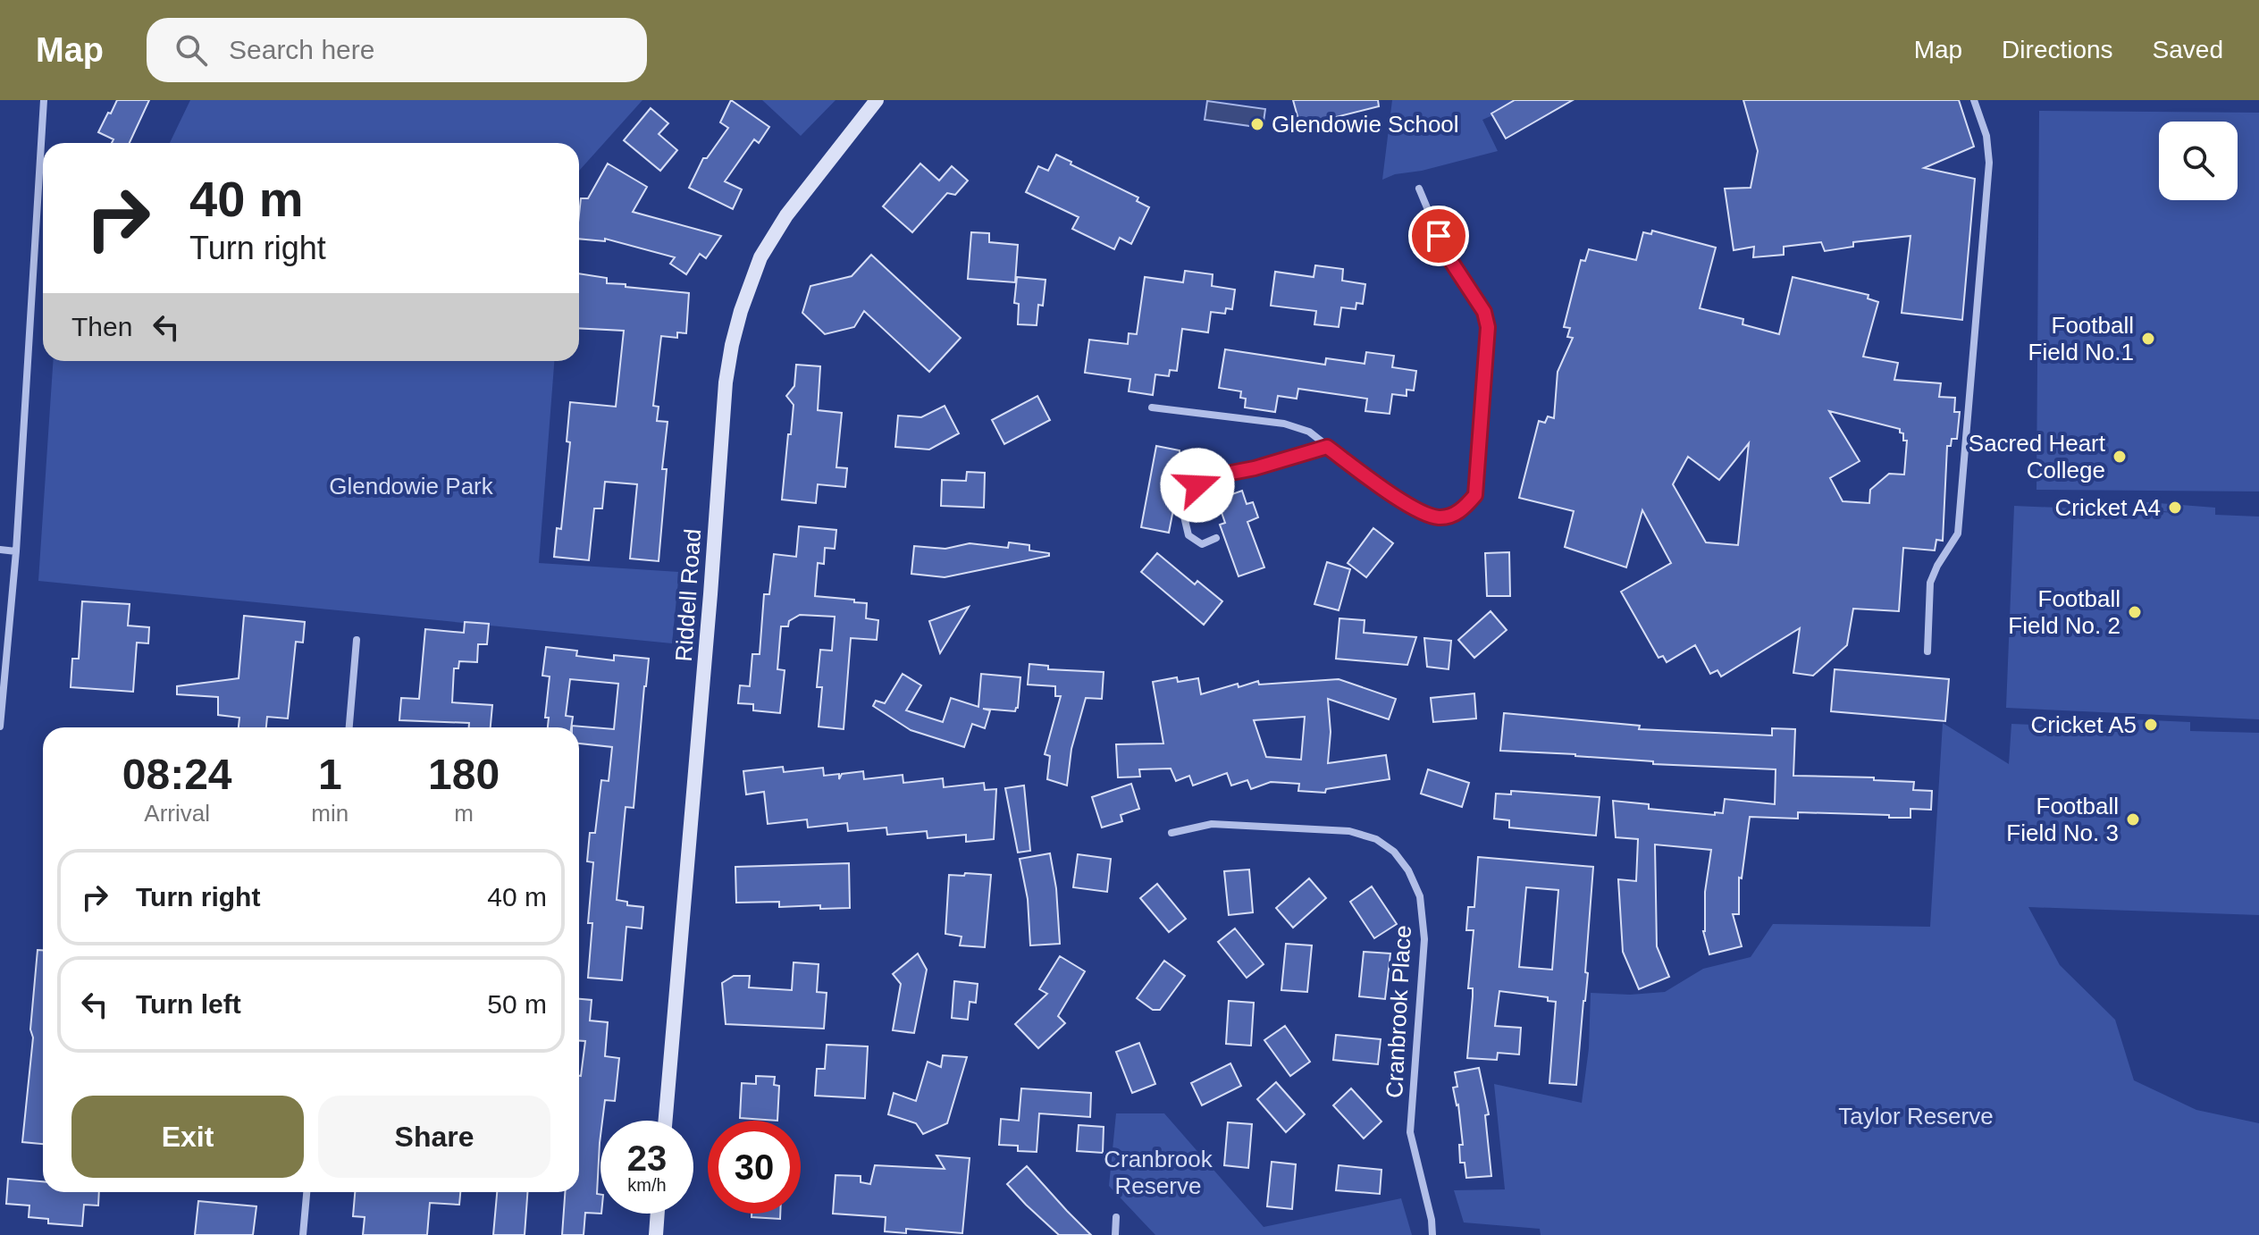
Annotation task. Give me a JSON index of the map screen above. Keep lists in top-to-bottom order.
{
  "streets": {
    "street": ["Riddell Road", "Cranbrook Place"]
  },
  "parks": ["Glendowie Park", "Taylor Reserve", "Cranbrook Reserve"],
  "places": [
    "Glendowie School",
    "Football Field No.1",
    "Sacred Heart College",
    "Cricket A4",
    "Football Field No. 2",
    "Cricket A5",
    "Football Field No. 3"
  ],
  "page": {
    "header": "Map",
    "search": "Search here",
    "nav": ["Map", "Directions", "Saved"],
    "turn": ["40 m", "Turn right"],
    "then": "Then",
    "eta": [
      "08:24",
      "Arrival",
      "1",
      "min",
      "180",
      "m"
    ],
    "list": [
      {
        "name": "Turn right",
        "value": "40 m"
      },
      {
        "name": "Turn left",
        "value": "50 m"
      }
    ],
    "buttons": ["Exit", "Share"],
    "speed": "23 km/h",
    "limit": "30"
  }
}
